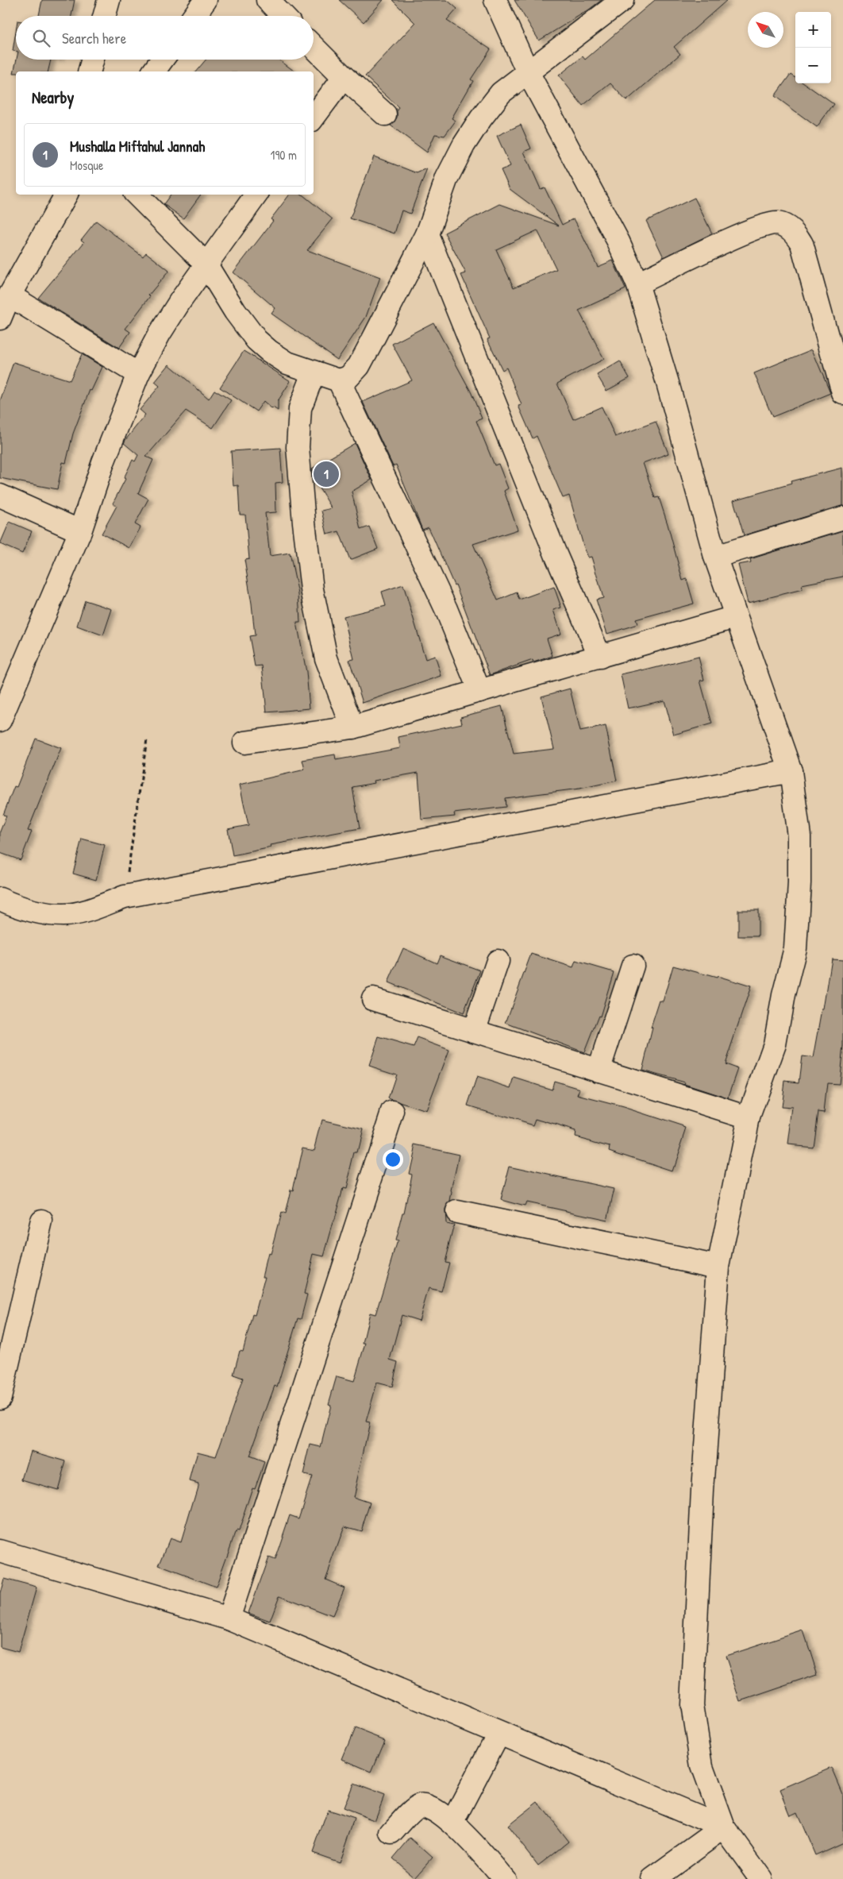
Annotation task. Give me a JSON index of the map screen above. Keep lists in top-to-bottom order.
{
  "north": "top left",
  "page": {
    "map_buttons": ["+", "−"],
    "search": "Search here",
    "heading": "Nearby",
    "list": [
      {
        "mark": "1",
        "name": "Mushalla Miftahul Jannah",
        "note": "Mosque",
        "value": "190 m"
      }
    ],
    "pins": "1"
  }
}
